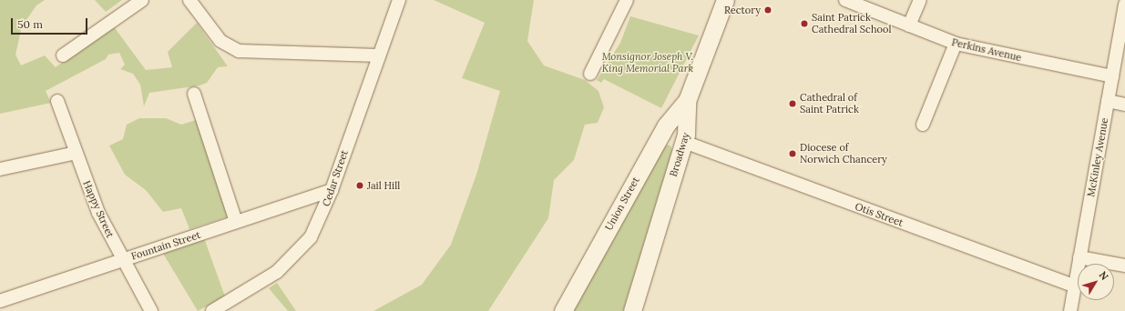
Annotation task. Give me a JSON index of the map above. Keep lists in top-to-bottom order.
{
  "streets": {
    "main road": ["Broadway", "Union Street"],
    "street": [
      "Perkins Avenue",
      "McKinley Avenue",
      "Cedar Street",
      "Happy Street",
      "Otis Street",
      "Fountain Street"
    ]
  },
  "crossings": [
    ["Perkins Avenue", "McKinley Avenue"],
    ["Broadway", "Union Street"],
    ["Broadway", "Otis Street"],
    ["McKinley Avenue", "Otis Street"],
    ["Cedar Street", "Fountain Street"],
    ["Happy Street", "Fountain Street"]
  ],
  "parks": ["Monsignor Joseph V. King Memorial Park"],
  "places": [
    "Rectory",
    "Saint Patrick Cathedral School",
    "Cathedral of Saint Patrick",
    "Diocese of Norwich Chancery",
    "Jail Hill"
  ],
  "scale_bar": "50 m",
  "north": "top right"
}
